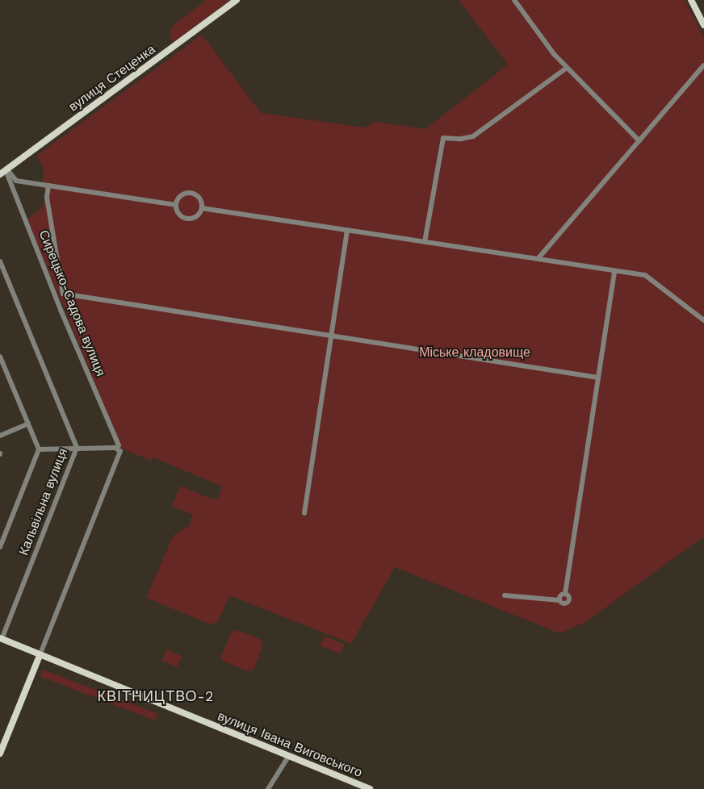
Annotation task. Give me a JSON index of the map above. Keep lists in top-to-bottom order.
{
  "streets": {
    "main road": ["вулиця Стеценка", "вулиця Івана Виговського"],
    "street": ["Сирецько-Садова вулиця", "Кальвільна вулиця"]
  },
  "crossings": [
    ["вулиця Стеценка", "Сирецько-Садова вулиця"],
    ["Кальвільна вулиця", "вулиця Івана Виговського"]
  ],
  "districts": ["КВІТНИЦТВО-2"],
  "parks": ["Міське кладовище"]
}
